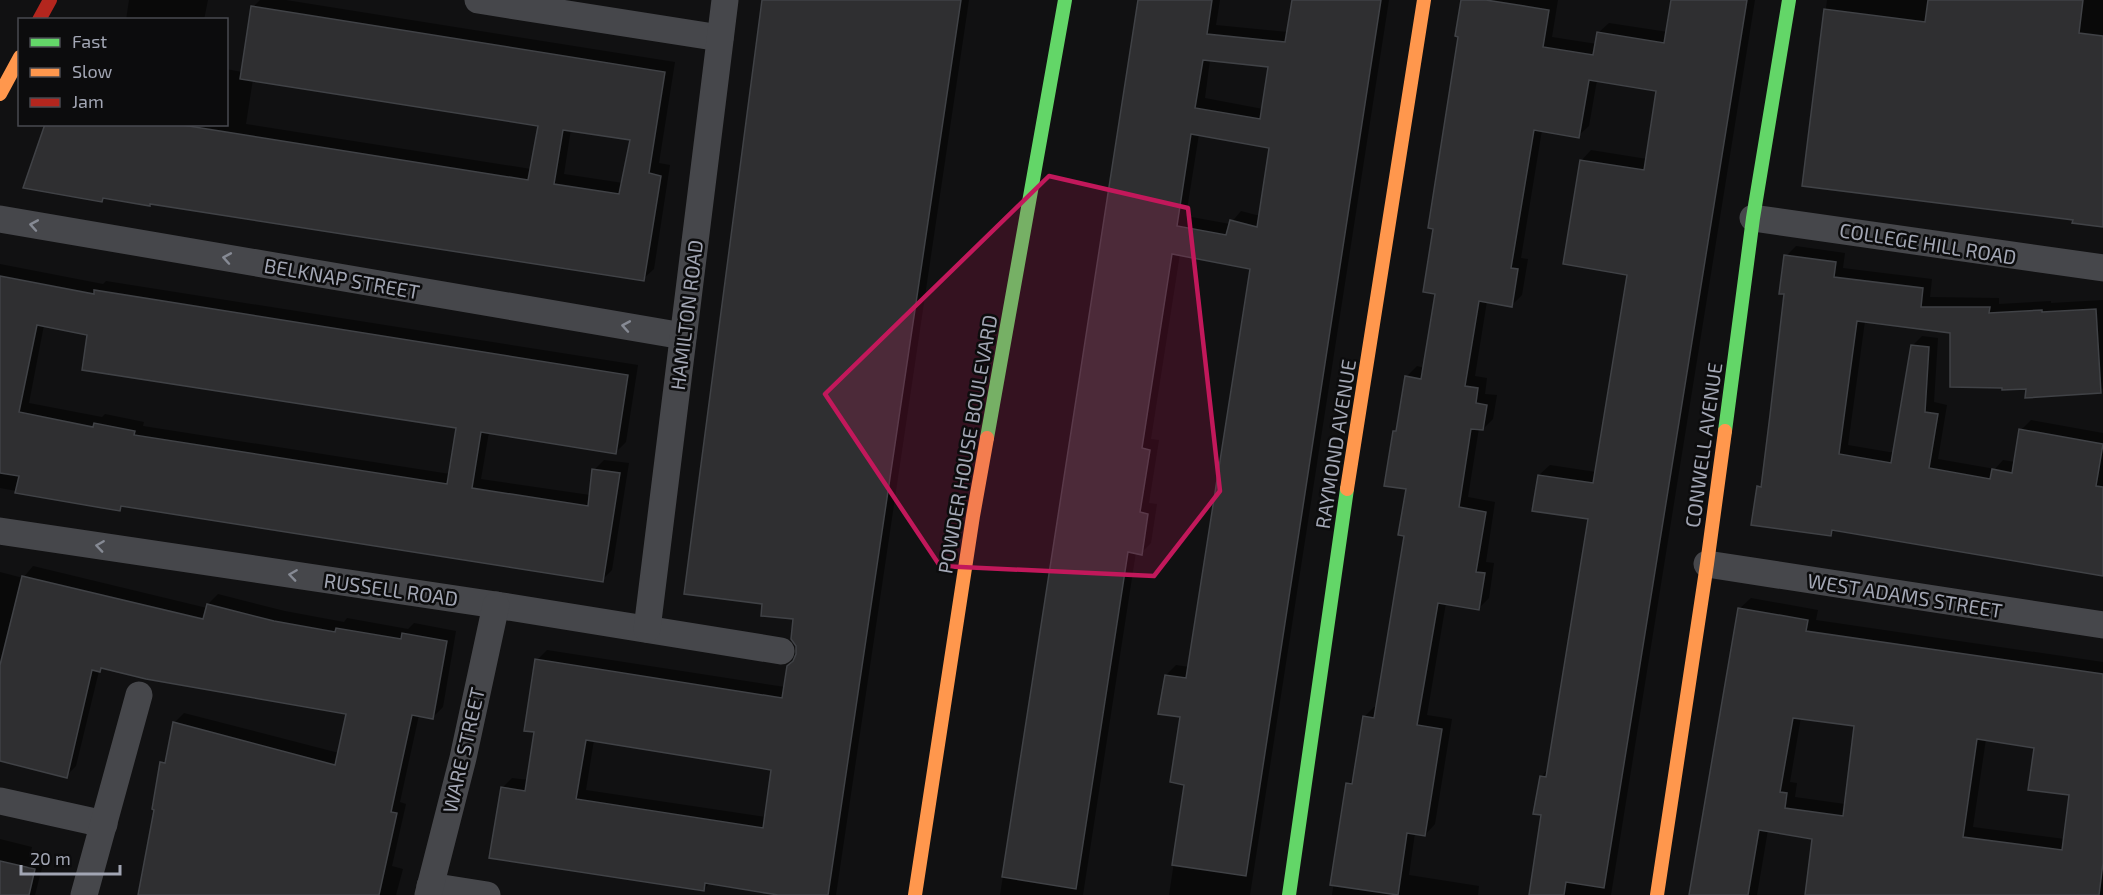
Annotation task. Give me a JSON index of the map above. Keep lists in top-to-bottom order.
{
  "streets": {
    "street": [
      "COLLEGE HILL ROAD",
      "BELKNAP STREET",
      "HAMILTON ROAD",
      "POWDER HOUSE BOULEVARD",
      "RAYMOND AVENUE",
      "CONWELL AVENUE",
      "RUSSELL ROAD",
      "WEST ADAMS STREET",
      "WARE STREET"
    ]
  },
  "crossings": [
    ["COLLEGE HILL ROAD", "CONWELL AVENUE"],
    ["BELKNAP STREET", "HAMILTON ROAD"],
    ["HAMILTON ROAD", "RUSSELL ROAD"],
    ["CONWELL AVENUE", "WEST ADAMS STREET"],
    ["RUSSELL ROAD", "WARE STREET"]
  ],
  "one_way": ["BELKNAP STREET", "RUSSELL ROAD"],
  "legend": ["Fast", "Slow", "Jam"],
  "scale_bar": "20 m"
}
